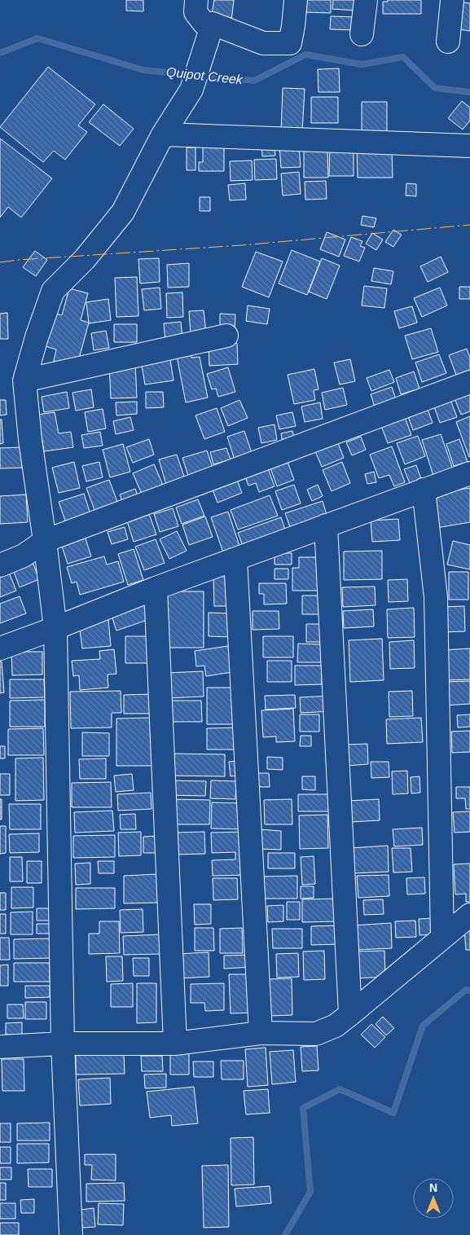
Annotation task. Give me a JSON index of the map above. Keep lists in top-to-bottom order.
{
  "water": ["Quipot Creek"],
  "north": "top"
}
